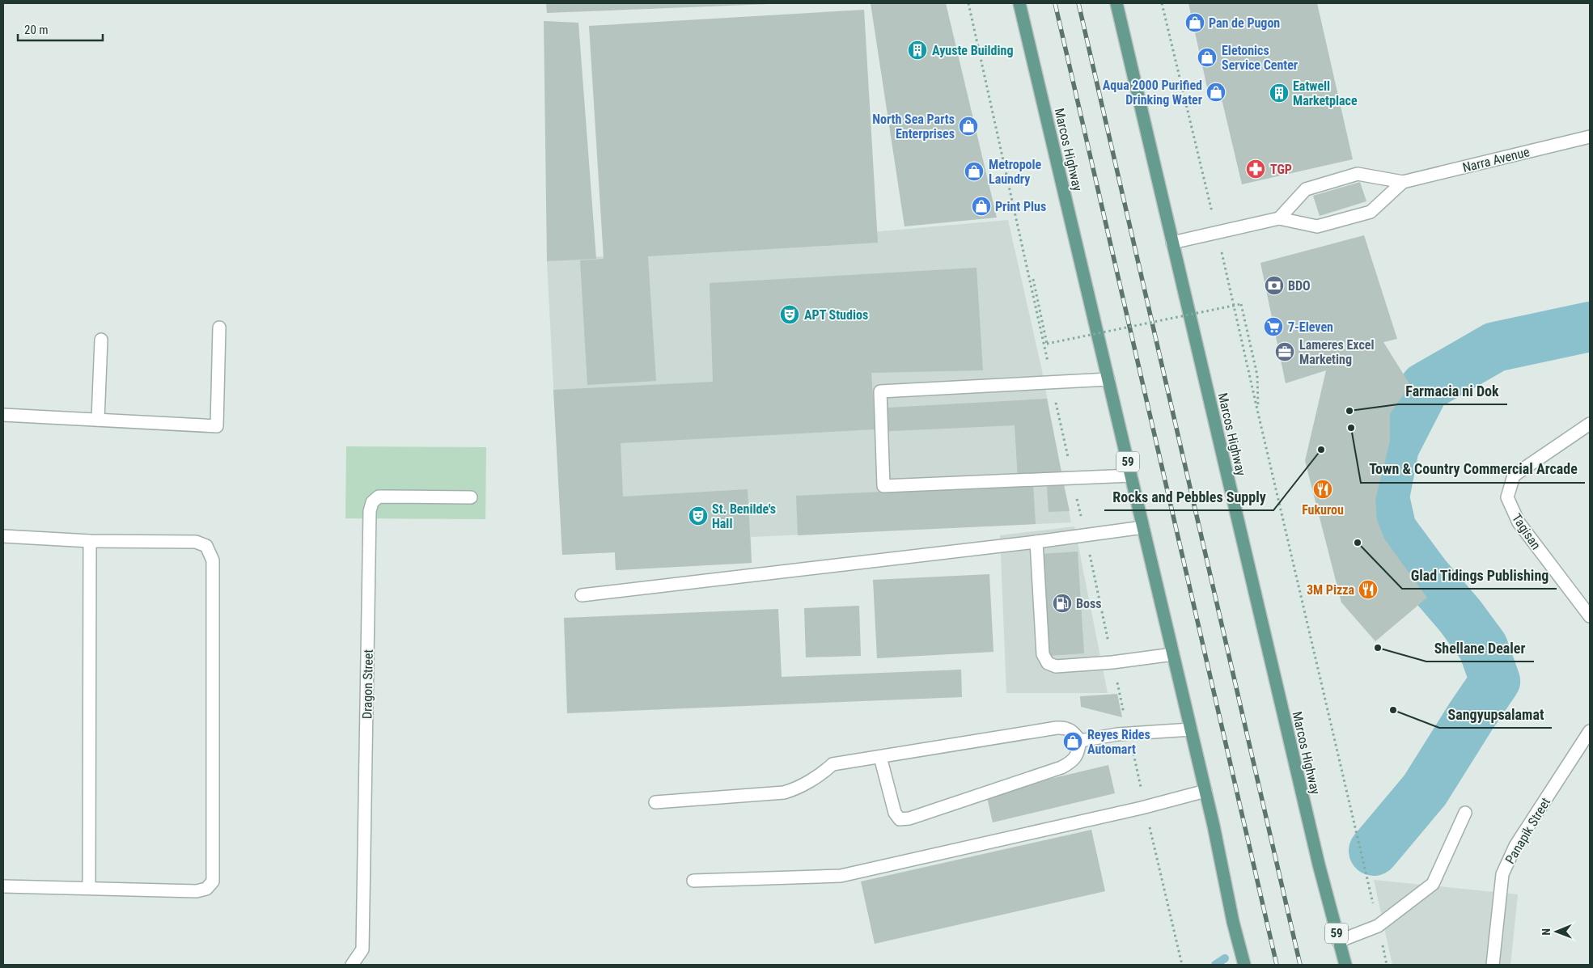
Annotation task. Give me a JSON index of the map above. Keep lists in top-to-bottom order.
{
  "streets": {
    "main road": ["Marcos Highway", "59"],
    "street": [
      "Narra Avenue",
      "Tagisan",
      "Dragon Street",
      "Panapik Street"
    ]
  },
  "crossings": [
    ["Marcos Highway", "Narra Avenue"]
  ],
  "places": {
    "shop": [
      "Pan de Pugon",
      "Eletonics Service Center",
      "Aqua 2000 Purified Drinking Water",
      "North Sea Parts Enterprises",
      "Metropole Laundry",
      "Print Plus",
      "Reyes Rides Automart"
    ],
    "building": ["Ayuste Building", "Eatwell Marketplace"],
    "pharmacy": ["TGP"],
    "bank": ["BDO"],
    "theatre": ["APT Studios", "St. Benilde's Hall"],
    "supermarket": ["7-Eleven"],
    "office": ["Lameres Excel Marketing"],
    "other": [
      "Farmacia ni Dok",
      "Town & Country Commercial Arcade",
      "Rocks and Pebbles Supply",
      "Glad Tidings Publishing",
      "Shellane Dealer",
      "Sangyupsalamat"
    ],
    "restaurant": ["Fukurou", "3M Pizza"],
    "fuel station": ["Boss"]
  },
  "scale_bar": "20 m",
  "north": "left"
}
